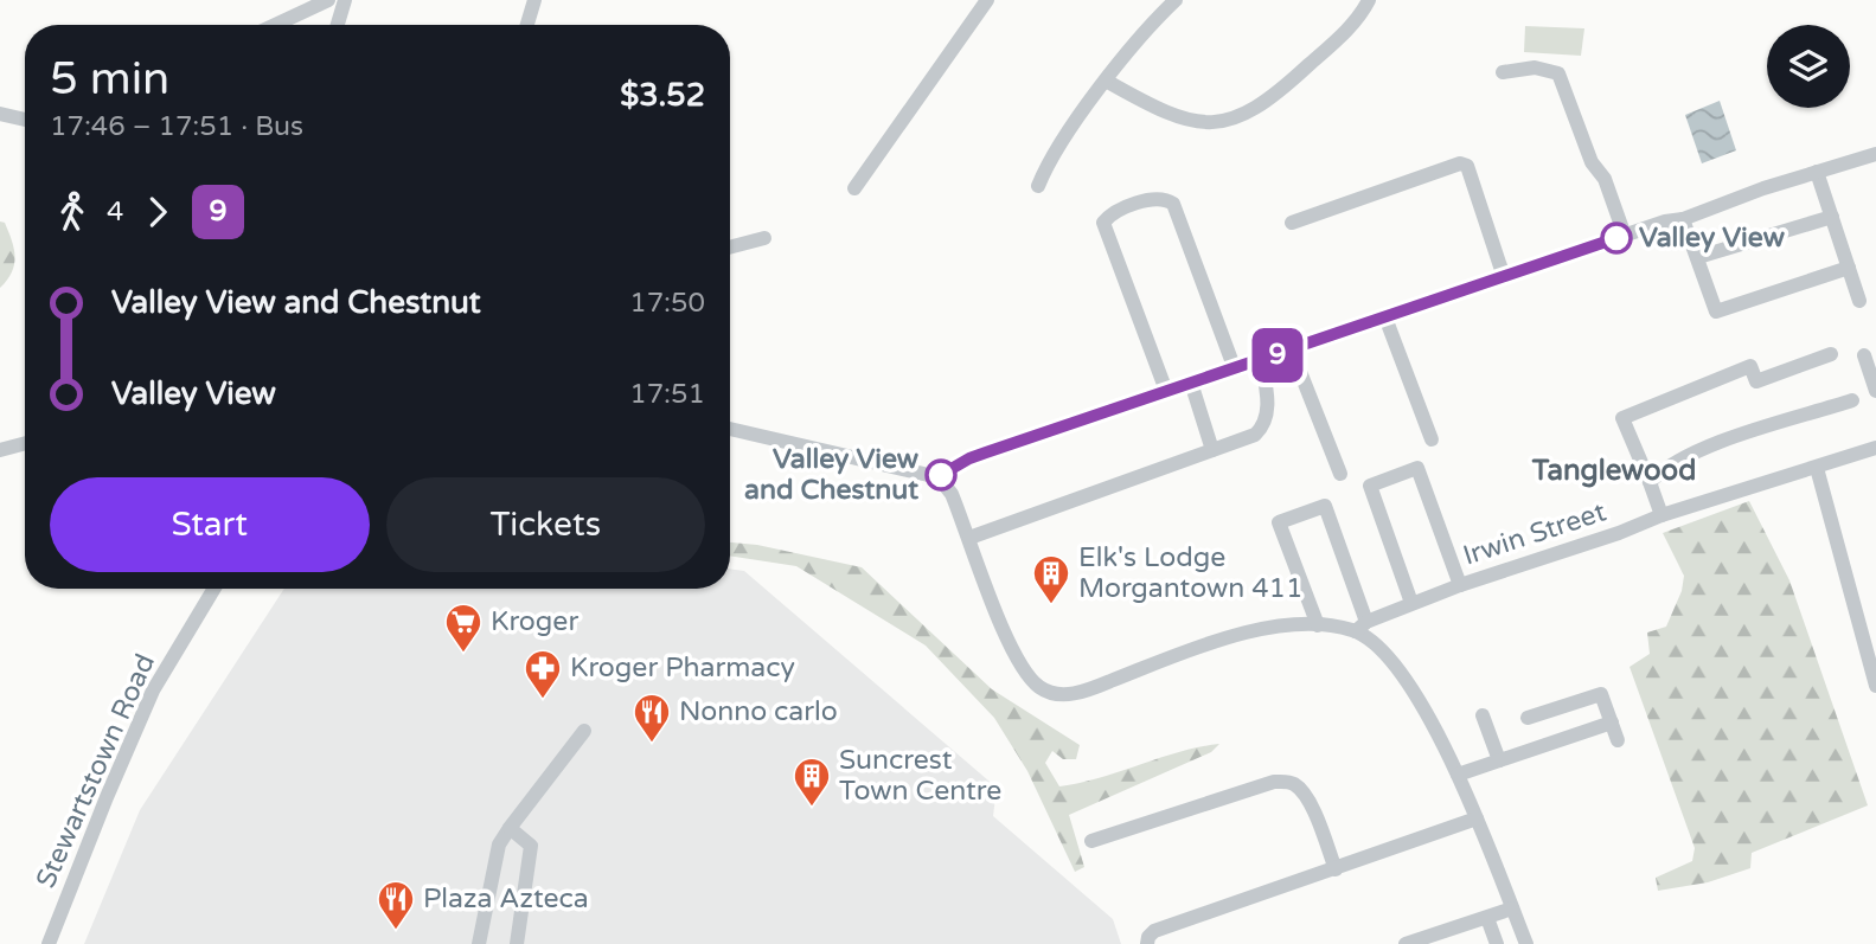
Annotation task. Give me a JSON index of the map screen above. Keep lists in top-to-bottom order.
{
  "streets": {
    "street": ["Irwin Street", "Stewartstown Road"]
  },
  "districts": ["Tanglewood"],
  "places": {
    "other": ["Valley View", "Valley View and Chestnut"],
    "building": ["Elk's Lodge Morgantown 411", "Suncrest Town Centre"],
    "supermarket": ["Kroger"],
    "pharmacy": ["Kroger Pharmacy"],
    "restaurant": ["Nonno carlo", "Plaza Azteca"]
  },
  "lines": ["bus line 9"],
  "page": {
    "on_map": "9",
    "heading": ["5 min", "17:46 – 17:51 · Bus", "$3.52"],
    "legs": ["4", "9"],
    "list": [
      {
        "name": "Valley View and Chestnut",
        "value": "17:50"
      },
      {
        "name": "Valley View",
        "value": "17:51"
      }
    ],
    "buttons": ["Start", "Tickets"]
  }
}
